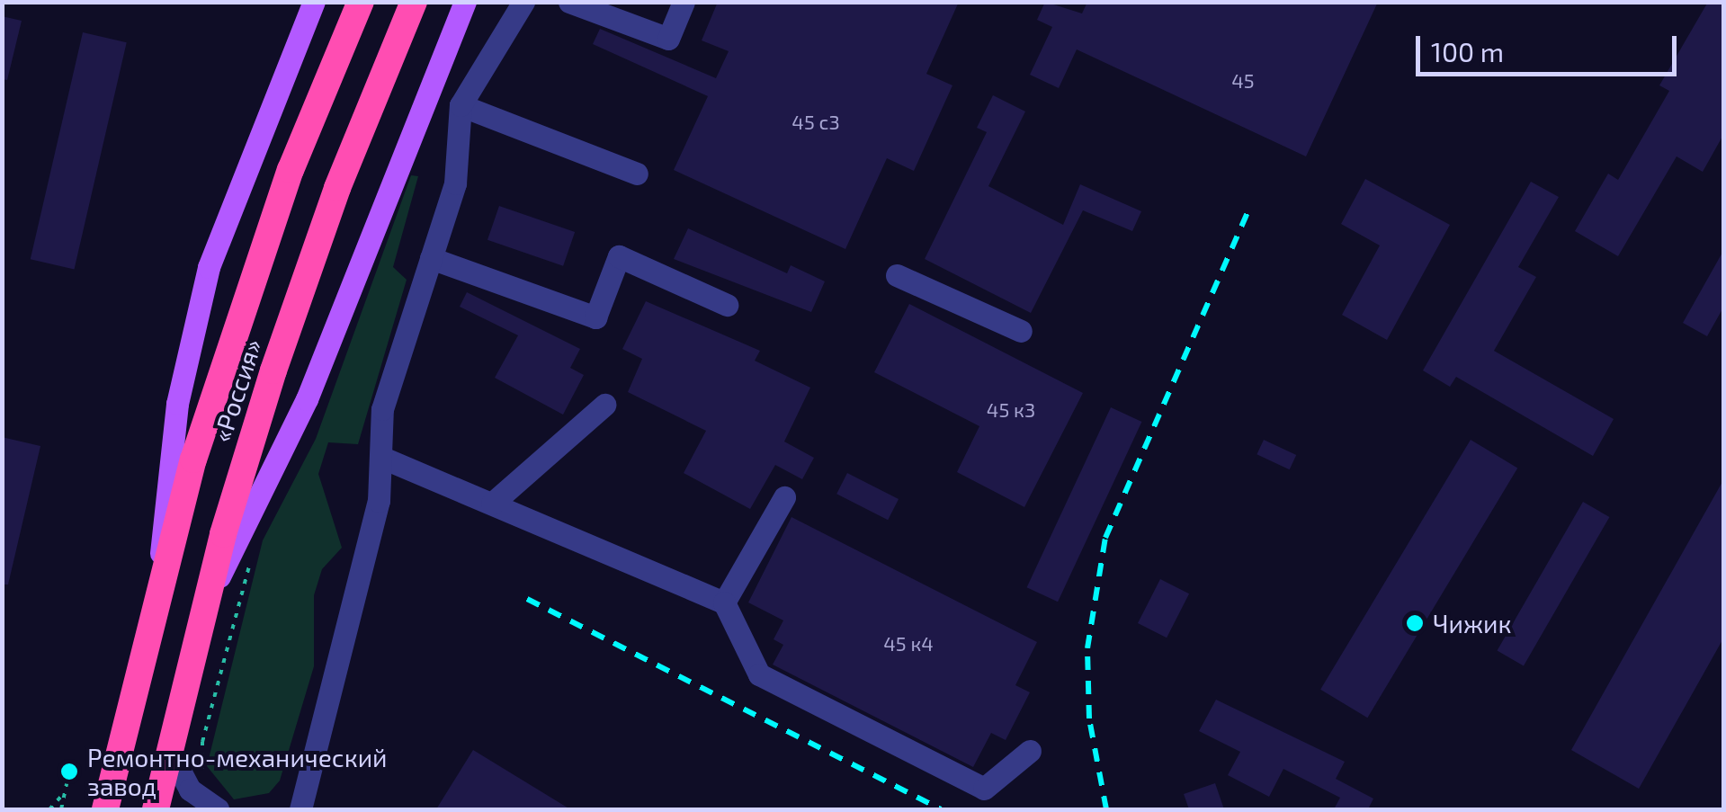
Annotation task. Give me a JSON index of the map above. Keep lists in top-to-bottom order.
{
  "streets": {
    "highway": ["«Россия»"]
  },
  "places": ["Чижик", "Ремонтно-механический завод"],
  "house_numbers": [
    "45",
    "45 с3",
    "45 к3",
    "45 к4"
  ],
  "scale_bar": "100 m"
}
